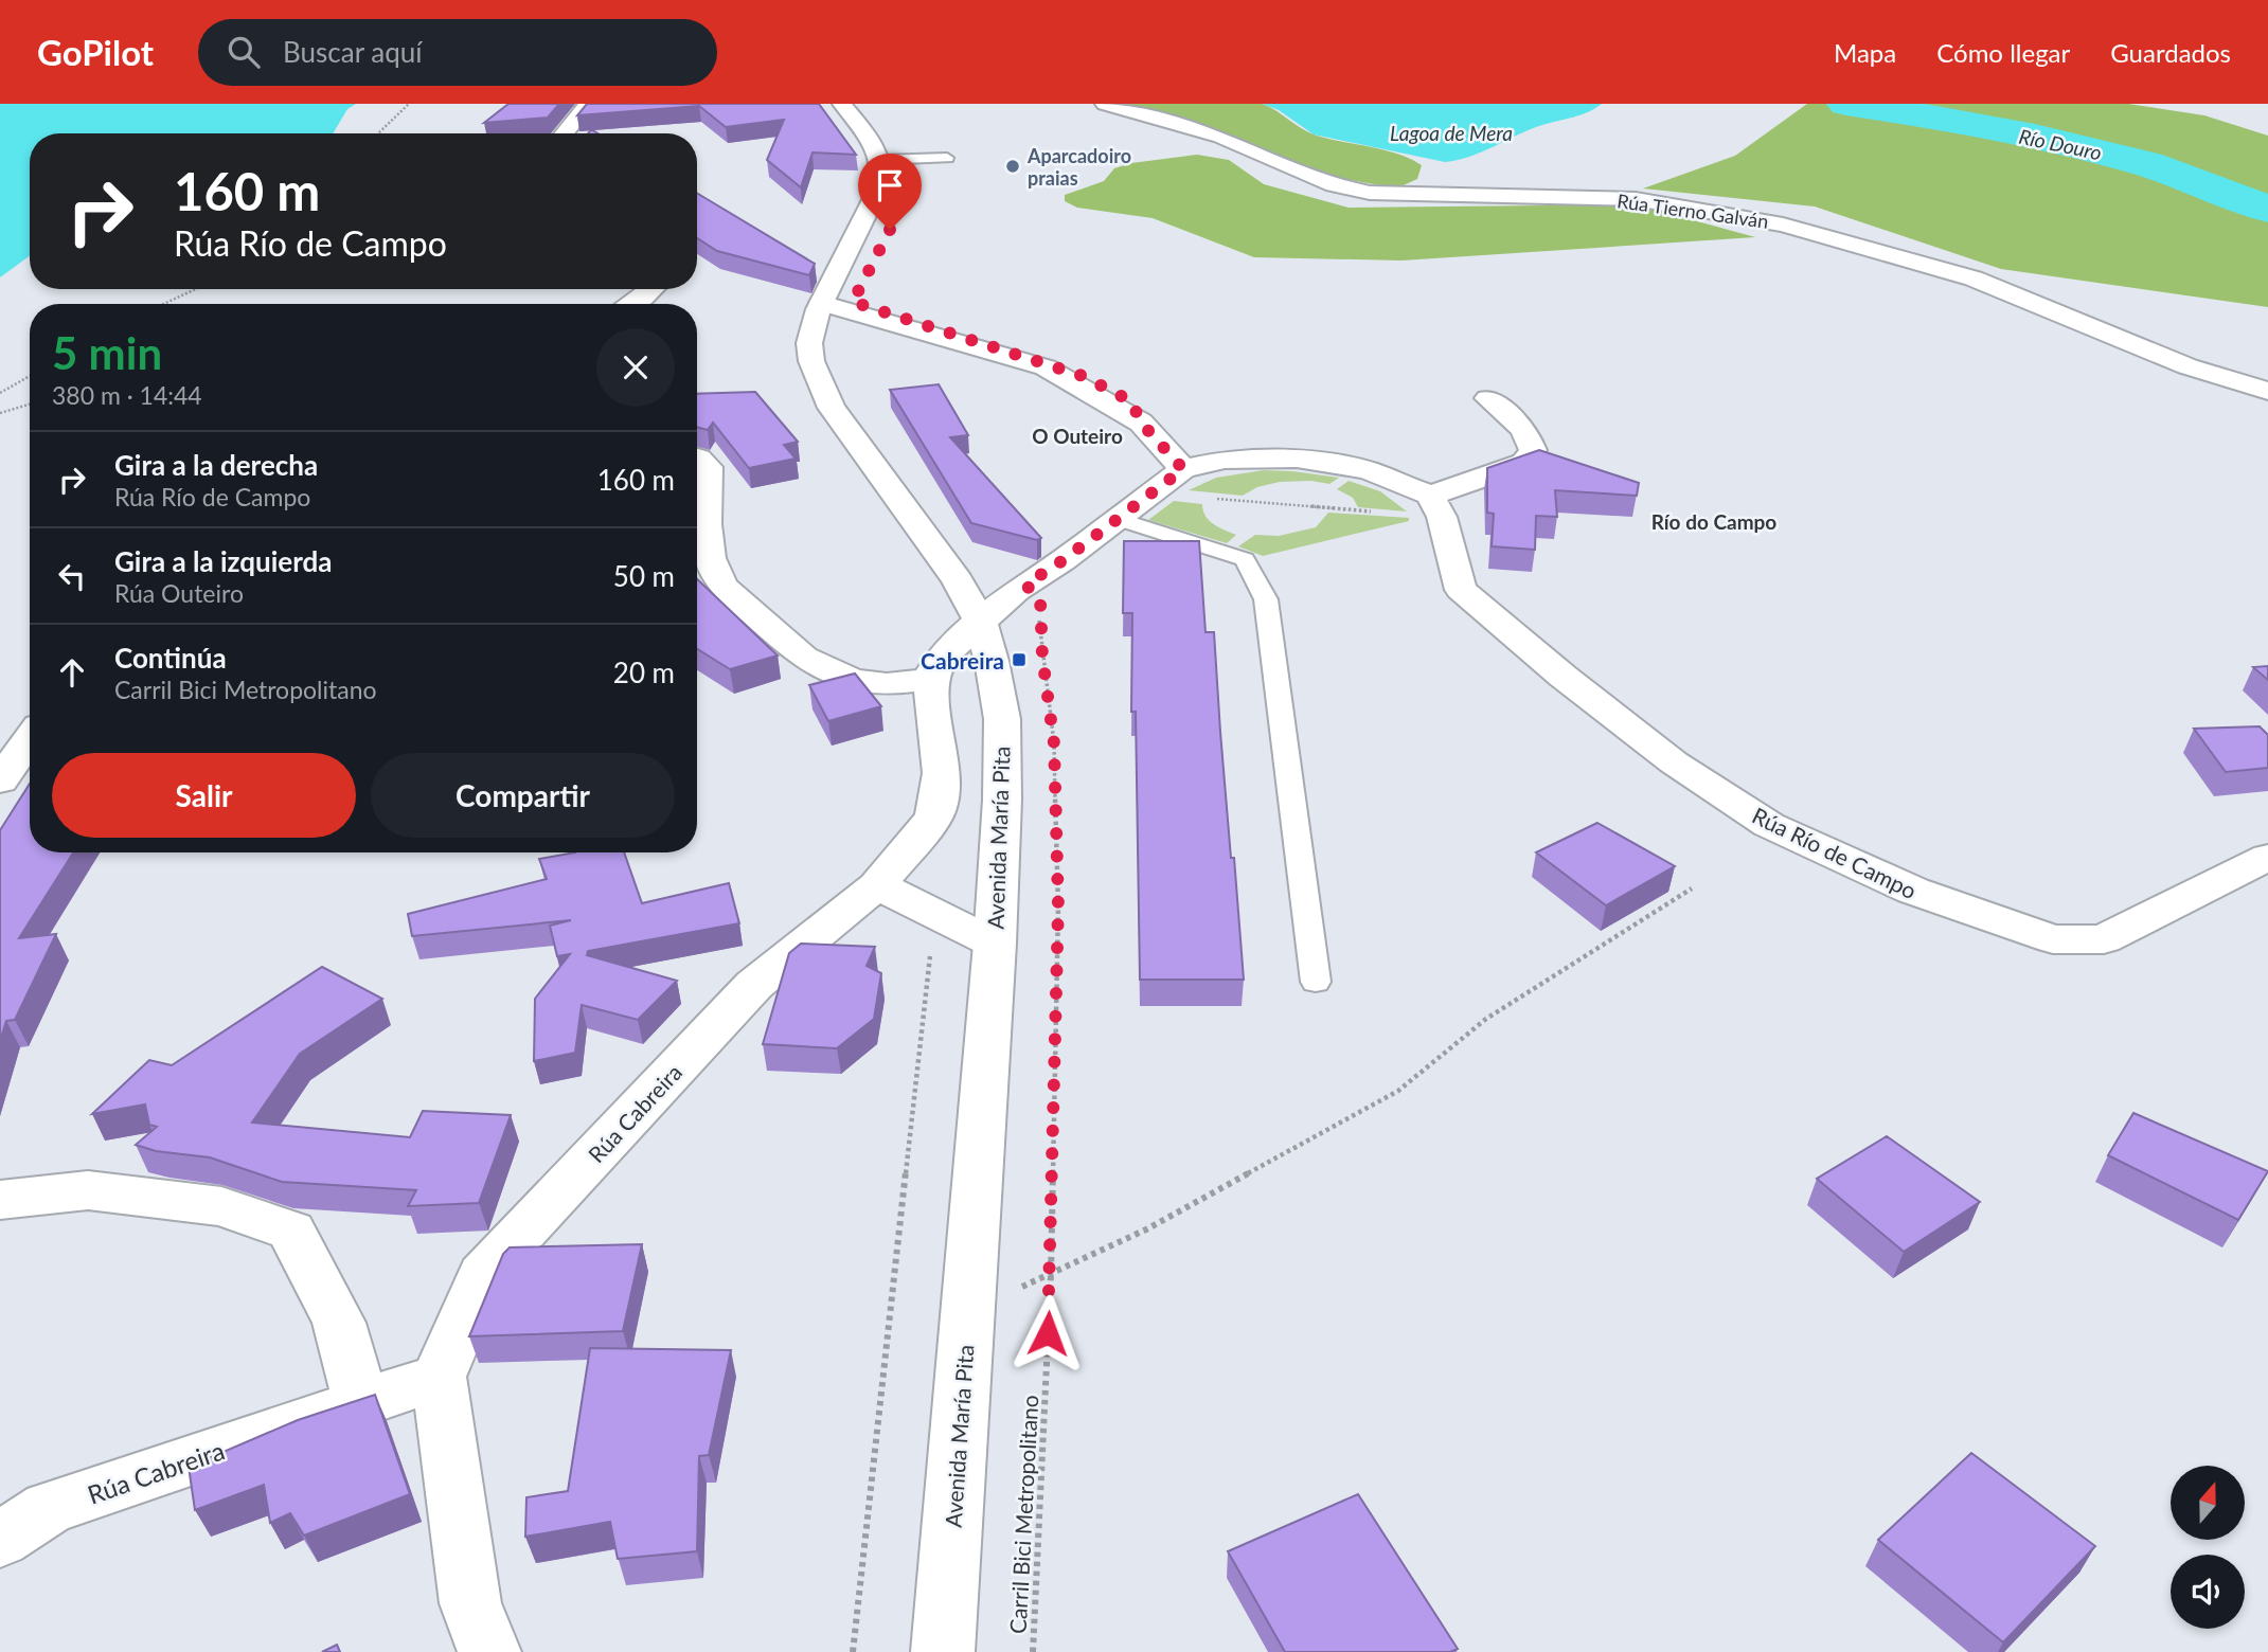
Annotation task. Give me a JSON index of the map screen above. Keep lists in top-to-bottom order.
{
  "streets": {
    "street": [
      "Rúa Tierno Galván",
      "Avenida María Pita",
      "Rúa Río de Campo",
      "Rúa Cabreira"
    ],
    "path": ["Carril Bici Metropolitano"]
  },
  "districts": ["O Outeiro", "Río do Campo"],
  "water": ["Lagoa de Mera", "Río Douro"],
  "places": {
    "other": ["Aparcadoiro praias"],
    "transit": ["Cabreira"]
  },
  "north": "top",
  "page": {
    "header": "GoPilot",
    "search": "Buscar aquí",
    "nav": ["Mapa", "Cómo llegar", "Guardados"],
    "turn": ["160 m", "Rúa Río de Campo"],
    "heading": ["5 min", "380 m · 14:44"],
    "list": [
      {
        "name": "Gira a la derecha",
        "note": "Rúa Río de Campo",
        "value": "160 m"
      },
      {
        "name": "Gira a la izquierda",
        "note": "Rúa Outeiro",
        "value": "50 m"
      },
      {
        "name": "Continúa",
        "note": "Carril Bici Metropolitano",
        "value": "20 m"
      }
    ],
    "buttons": ["Salir", "Compartir"]
  }
}
